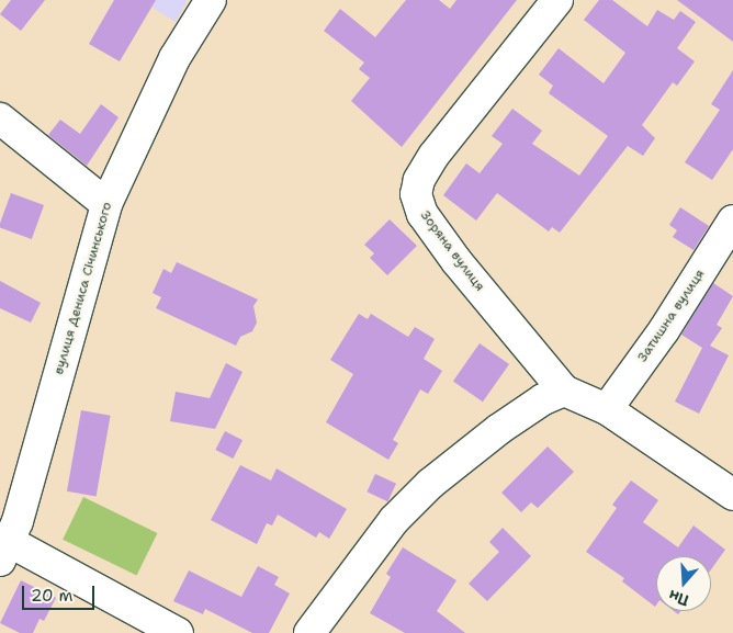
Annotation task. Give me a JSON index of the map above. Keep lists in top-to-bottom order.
{
  "streets": {
    "street": ["Зоряна вулиця", "вулиця Дениса Січинського", "Затишна вулиця"]
  },
  "scale_bar": "20 m",
  "north": "bottom"
}
